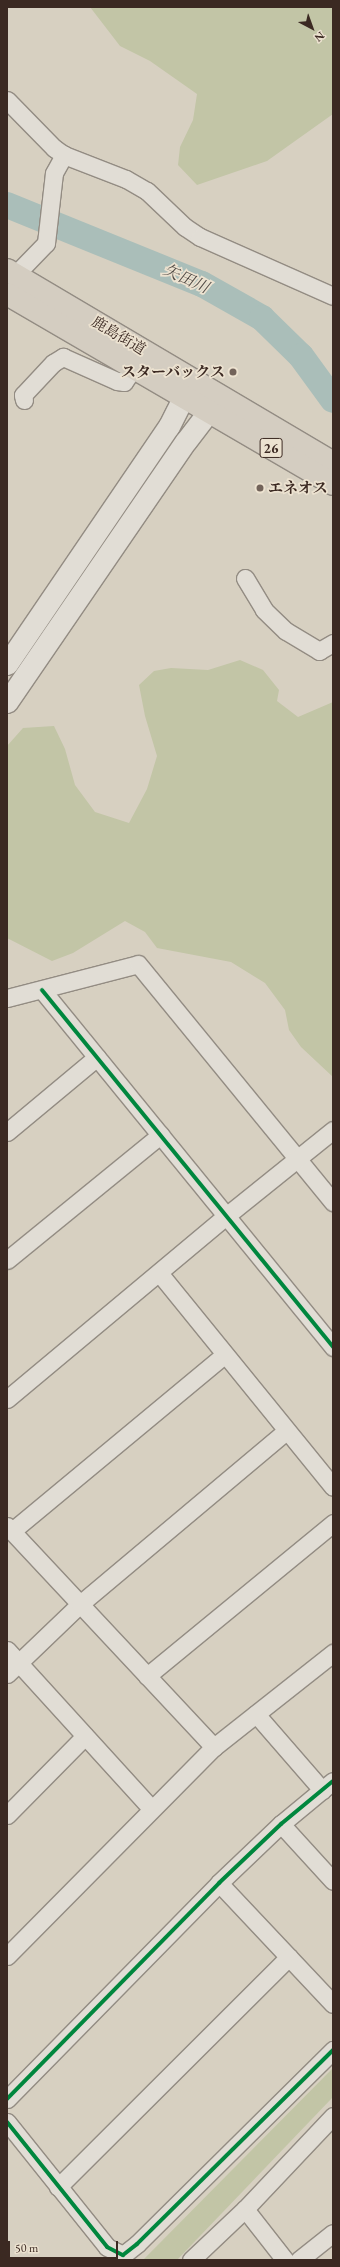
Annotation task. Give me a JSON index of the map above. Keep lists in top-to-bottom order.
{
  "streets": {
    "main road": ["鹿島街道", "26"]
  },
  "crossings": [
    ["鹿島街道", "26"]
  ],
  "water": ["矢田川"],
  "places": ["スターバックス", "エネオス"],
  "scale_bar": "50 m",
  "north": "bottom right"
}
